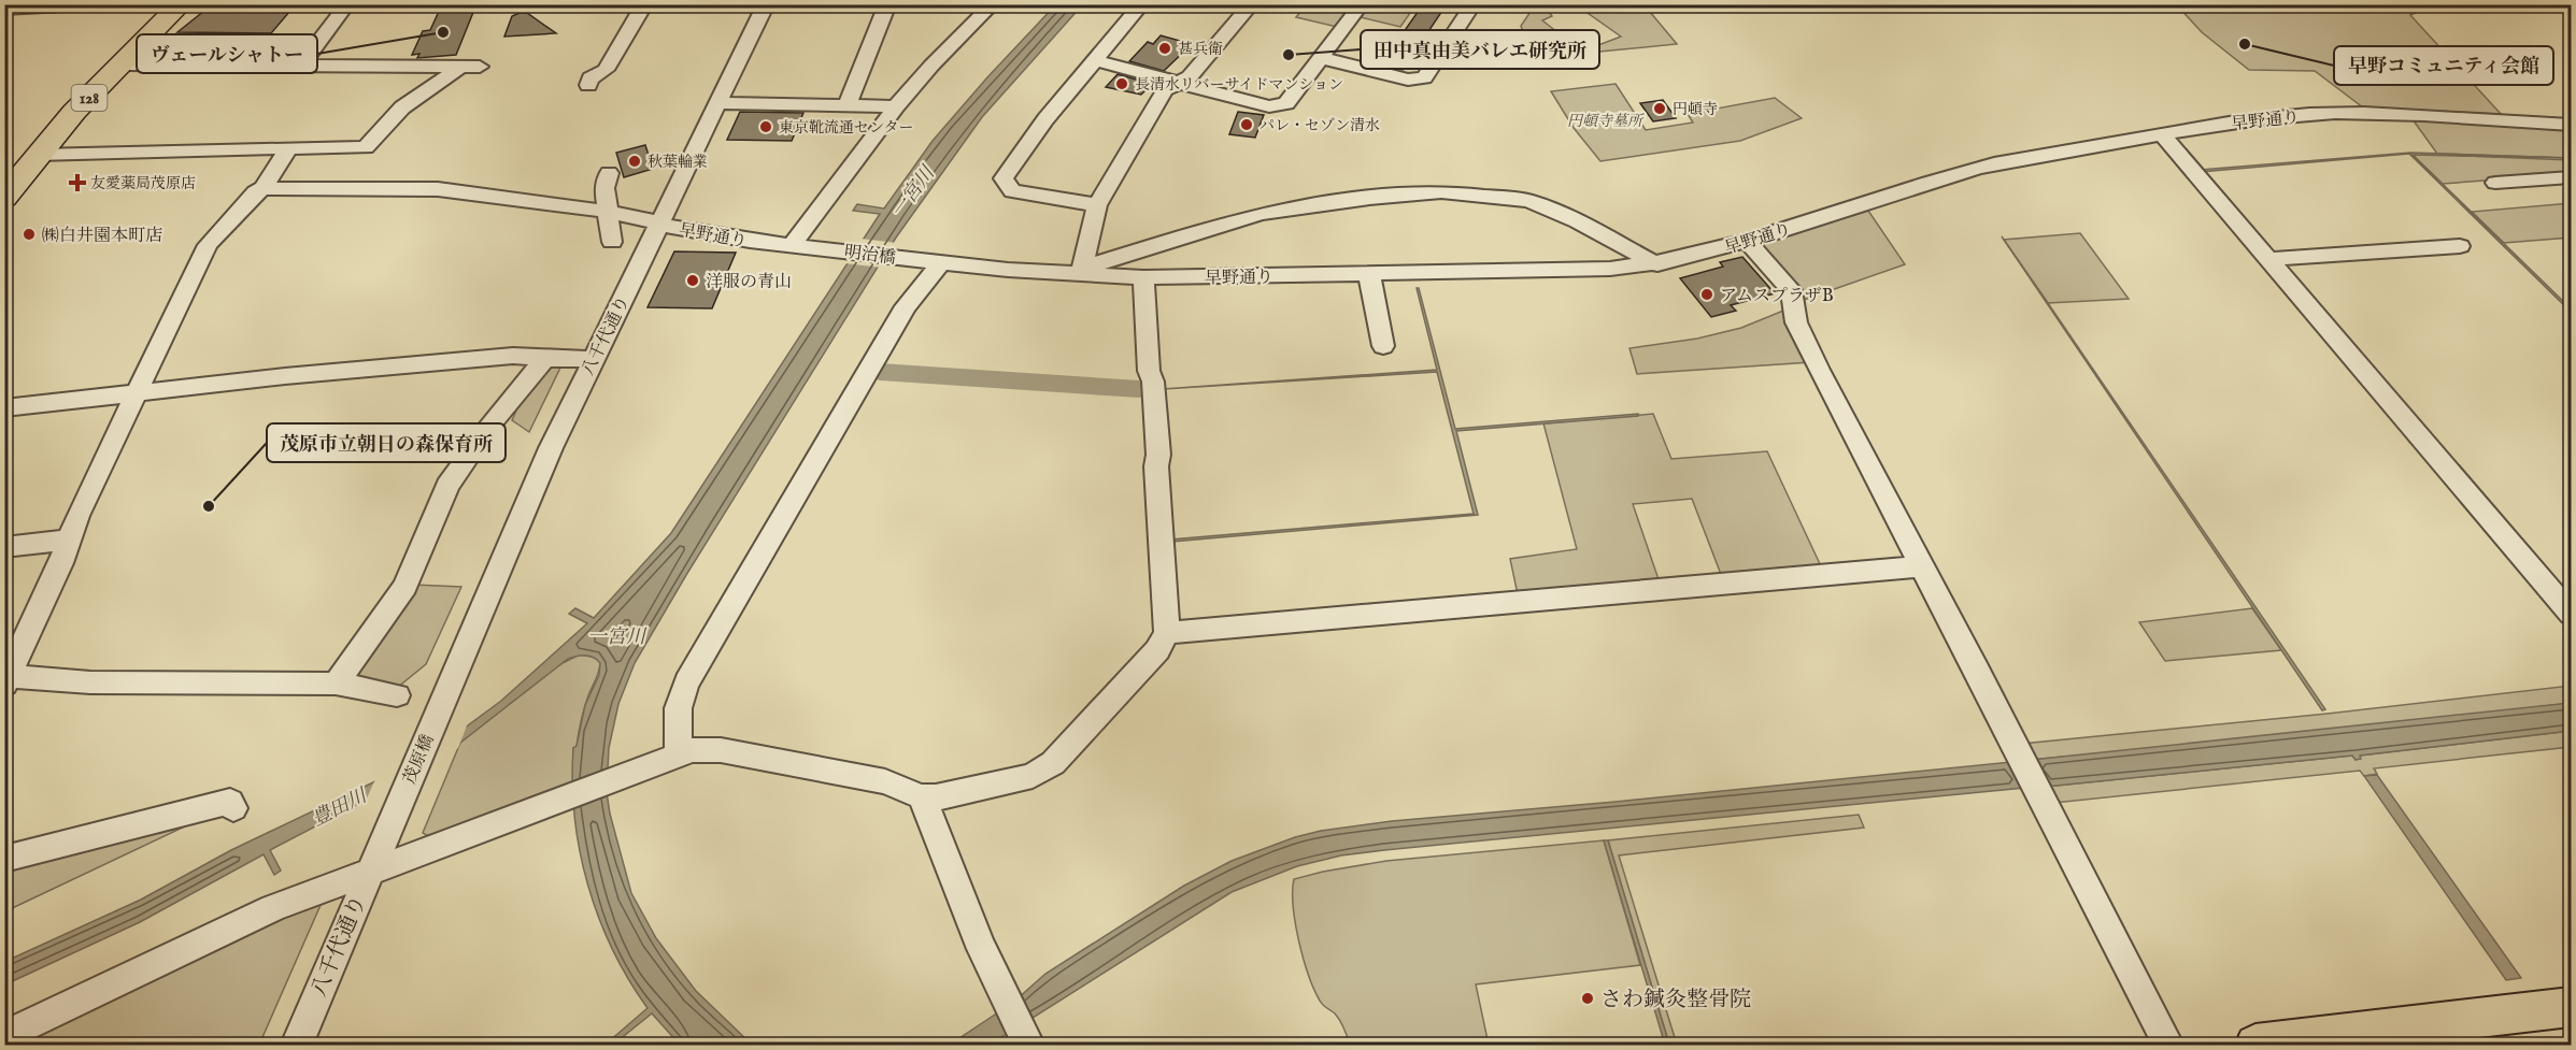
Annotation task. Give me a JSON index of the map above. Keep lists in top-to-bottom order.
{
  "streets": {
    "highway": ["128"],
    "street": [
      "早野通り",
      "明治橋",
      "八千代通り",
      "茂原橋"
    ]
  },
  "crossings": [
    ["早野通り", "明治橋"],
    ["早野通り", "八千代通り"],
    ["八千代通り", "茂原橋"]
  ],
  "water": ["一宮川", "豊田川"],
  "parks": ["円頓寺墓所"],
  "places": {
    "other": [
      "ヴェールシャトー",
      "早野コミュニティ会館",
      "甚兵衛",
      "田中真由美バレエ研究所",
      "長清水リバーサイドマンション",
      "円頓寺",
      "パレ・セゾン清水",
      "東京靴流通センター",
      "秋葉輪業",
      "㈱白井園本町店",
      "洋服の青山",
      "アムスプラザB",
      "茂原市立朝日の森保育所",
      "さわ鍼灸整骨院"
    ],
    "health": ["友愛薬局茂原店"]
  }
}
